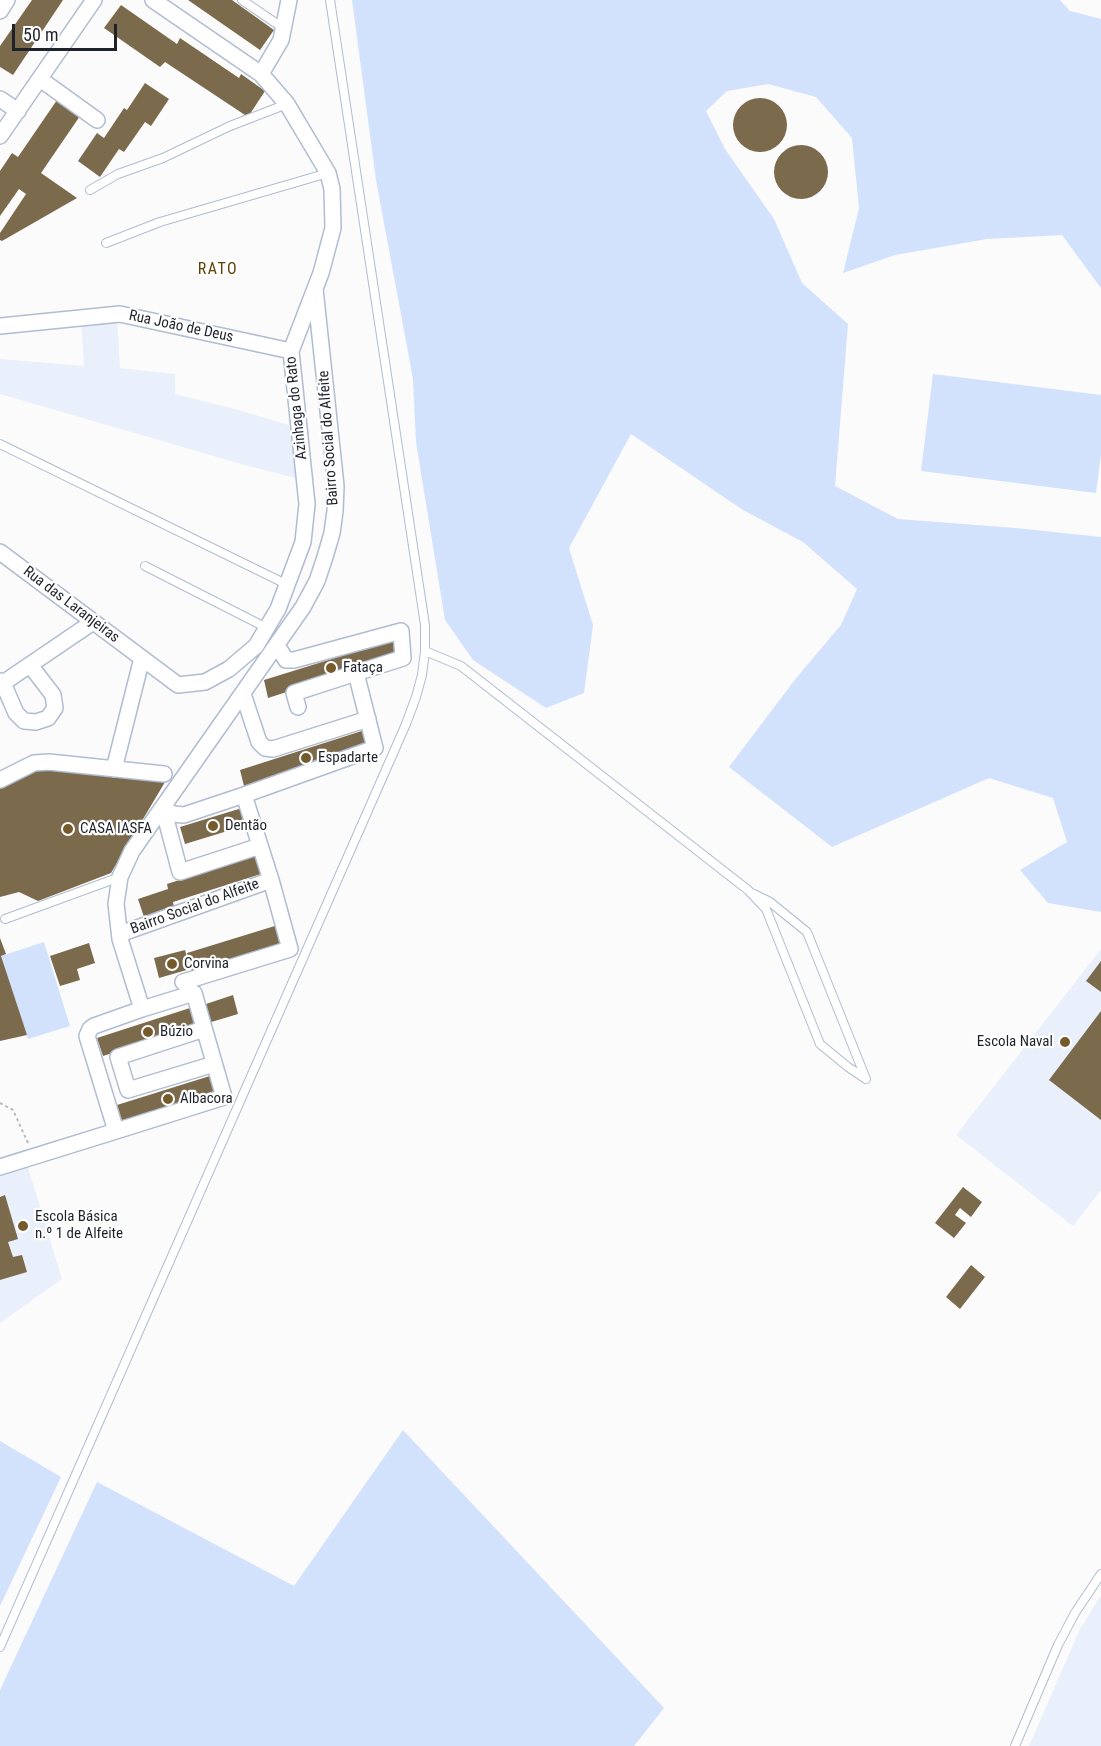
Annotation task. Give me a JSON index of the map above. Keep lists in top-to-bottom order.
{
  "streets": {
    "street": [
      "Rua João de Deus",
      "Azinhaga do Rato",
      "Bairro Social do Alfeite",
      "Rua das Laranjeiras"
    ]
  },
  "crossings": [
    ["Rua João de Deus", "Azinhaga do Rato"],
    ["Azinhaga do Rato", "Bairro Social do Alfeite"],
    ["Azinhaga do Rato", "Rua das Laranjeiras"]
  ],
  "districts": ["RATO"],
  "places": [
    "Fataça",
    "Espadarte",
    "Dentão",
    "CASA IASFA",
    "Corvina",
    "Búzio",
    "Escola Naval",
    "Albacora",
    "Escola Básica n.º 1 de Alfeite"
  ],
  "scale_bar": "50 m"
}
